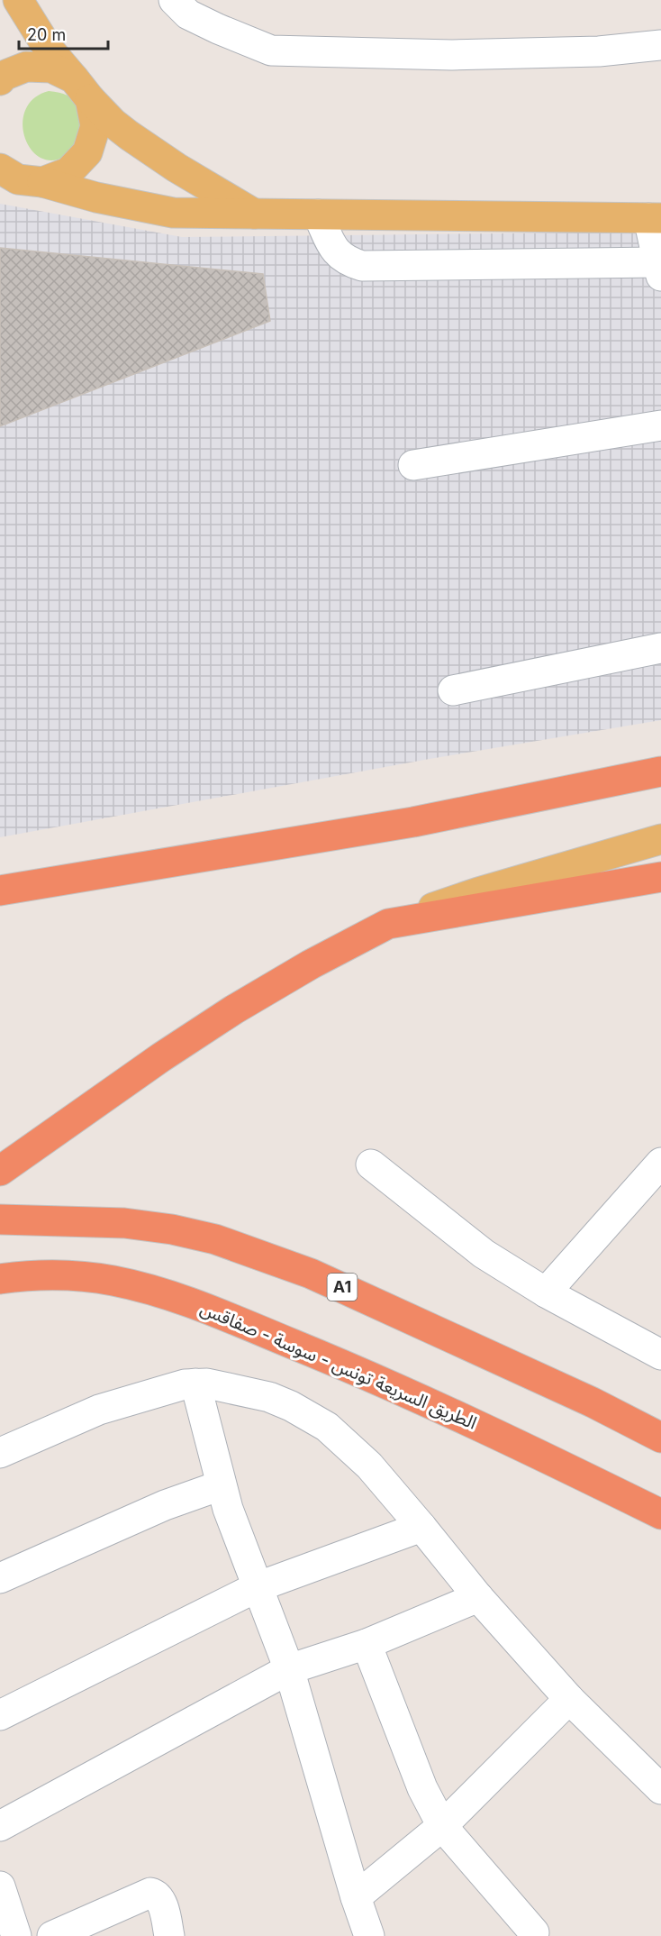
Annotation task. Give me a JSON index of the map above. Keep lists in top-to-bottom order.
{
  "streets": {
    "highway": ["A1", "الطريق السريعة تونس - سوسة - صفاقس"]
  },
  "scale_bar": "20 m"
}
